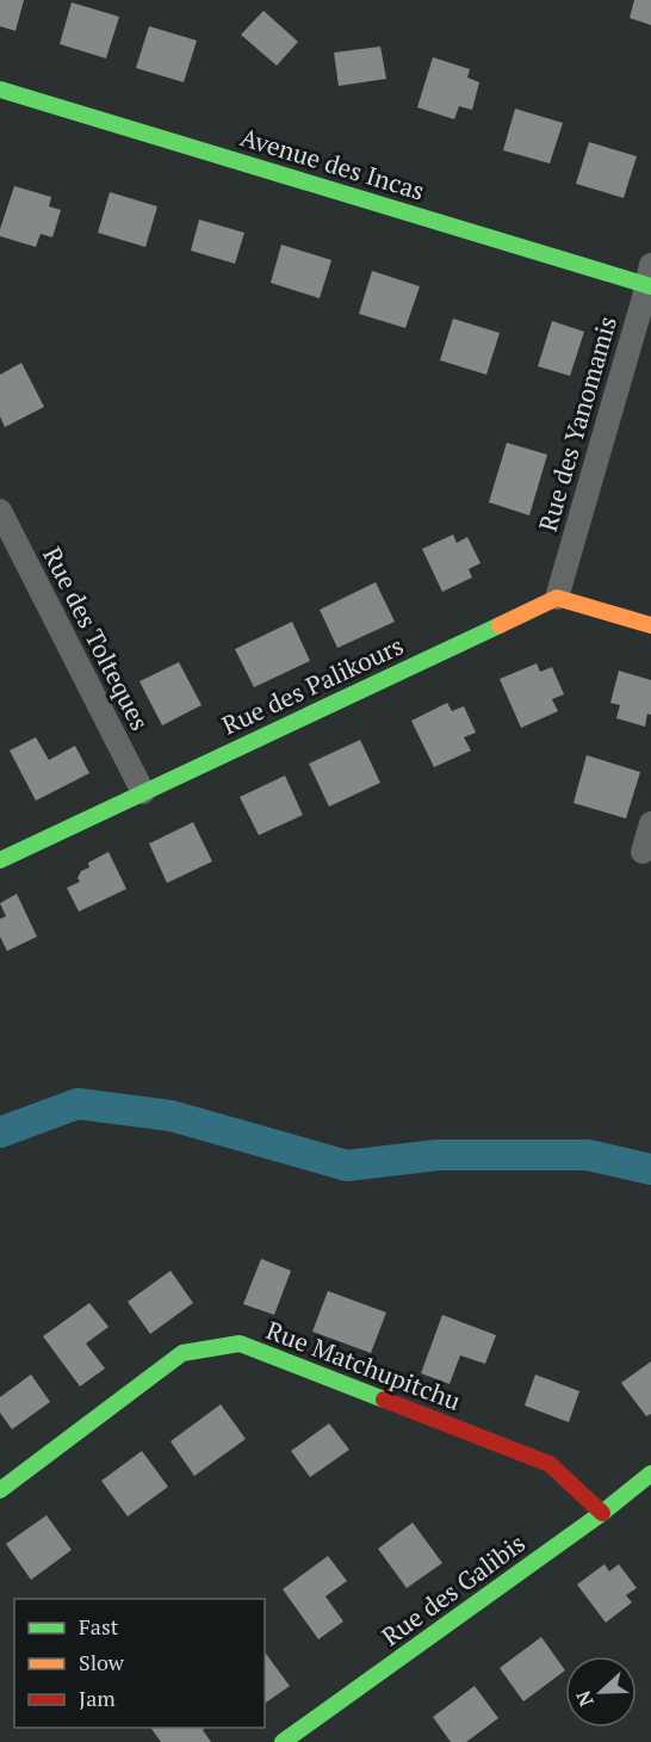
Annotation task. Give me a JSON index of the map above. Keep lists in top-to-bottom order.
{
  "streets": {
    "street": [
      "Avenue des Incas",
      "Rue des Yanomamis",
      "Rue des Tolteques",
      "Rue des Palikours",
      "Rue Matchupitchu",
      "Rue des Galibis"
    ]
  },
  "crossings": [
    ["Avenue des Incas", "Rue des Yanomamis"],
    ["Rue des Yanomamis", "Rue des Palikours"],
    ["Rue des Tolteques", "Rue des Palikours"],
    ["Rue Matchupitchu", "Rue des Galibis"]
  ],
  "legend": ["Fast", "Slow", "Jam"],
  "north": "left"
}
